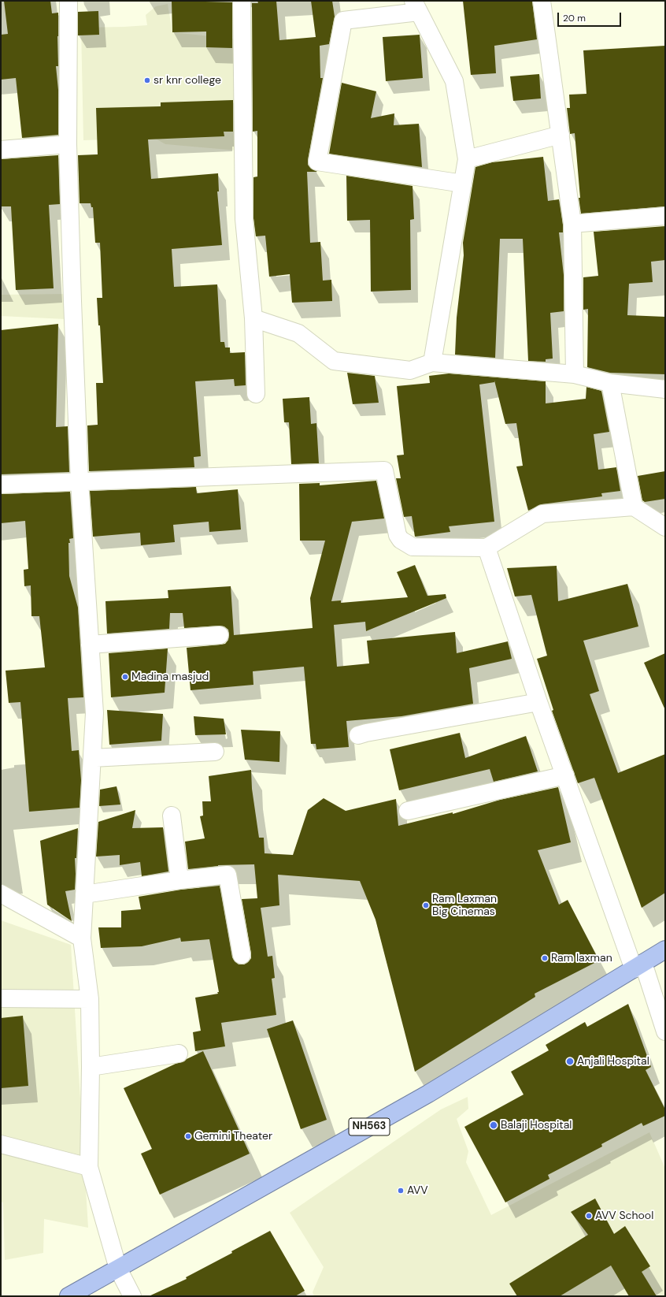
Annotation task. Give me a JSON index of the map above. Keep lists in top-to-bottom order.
{
  "streets": {
    "highway": ["NH563"]
  },
  "places": [
    "sr knr college",
    "Madina masjud",
    "Ram Laxman Big Cinemas",
    "Ram laxman",
    "Anjali Hospital",
    "Balaji Hospital",
    "Gemini Theater",
    "AVV",
    "AVV School"
  ],
  "scale_bar": "20 m"
}
